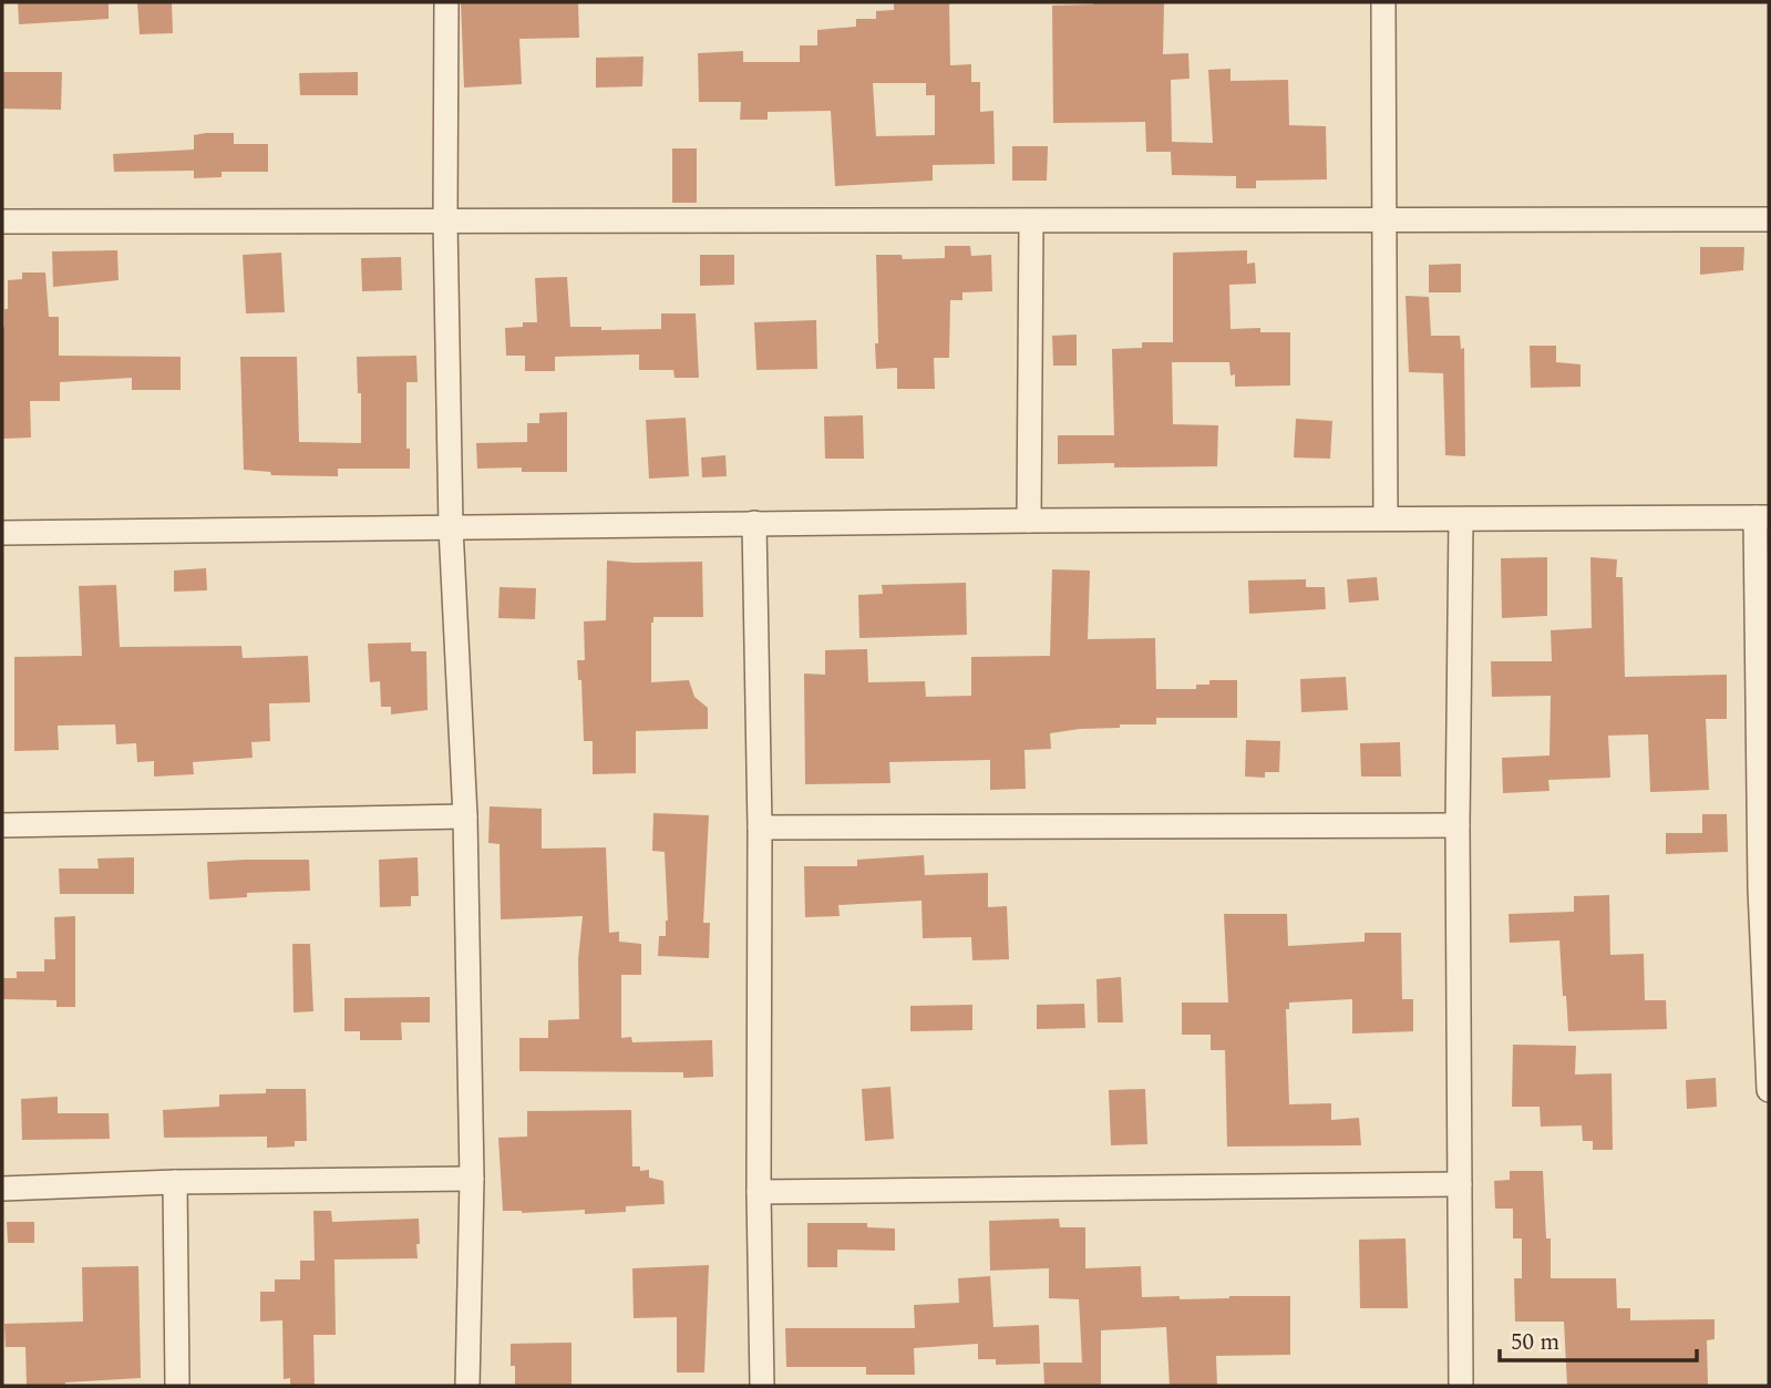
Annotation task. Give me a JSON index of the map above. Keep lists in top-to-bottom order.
{
  "scale_bar": "50 m"
}
